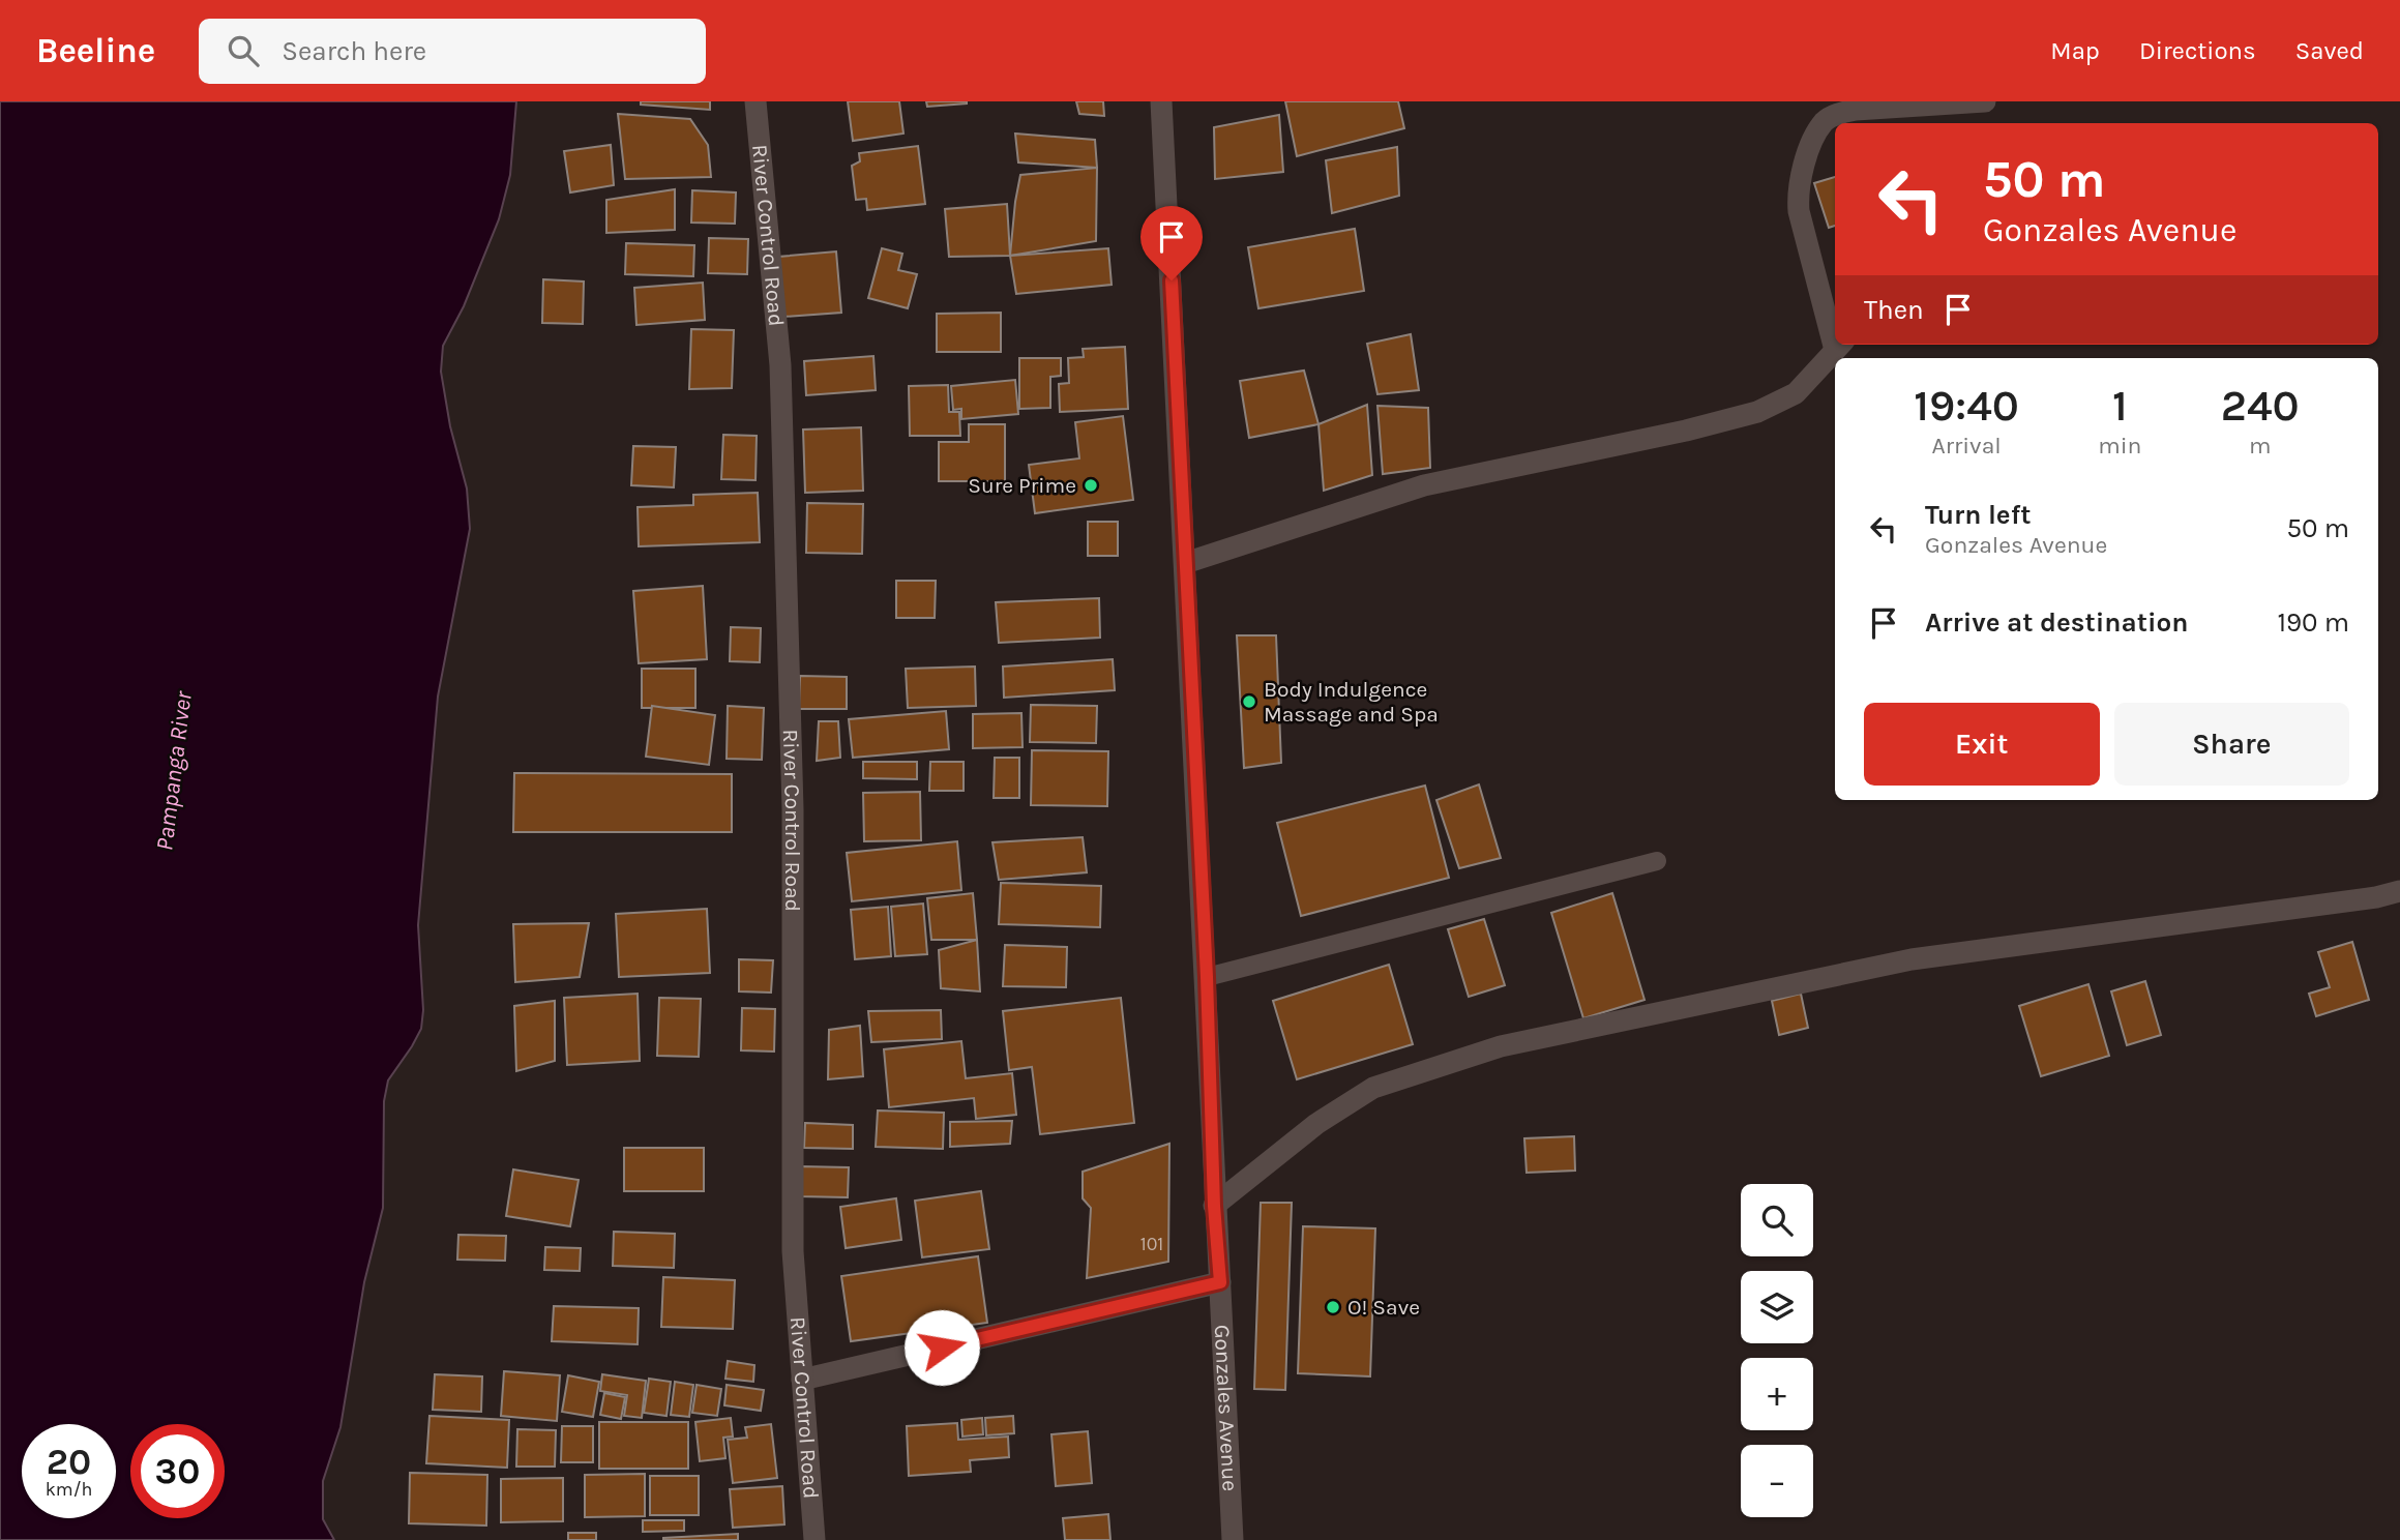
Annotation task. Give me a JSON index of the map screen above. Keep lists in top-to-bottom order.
{
  "streets": {
    "street": ["River Control Road", "Gonzales Avenue"]
  },
  "water": ["Pampanga River"],
  "places": ["Sure Prime", "Body Indulgence Massage and Spa", "O! Save"],
  "house_numbers": ["101"],
  "page": {
    "header": "Beeline",
    "search": "Search here",
    "nav": ["Map", "Directions", "Saved"],
    "turn": ["50 m", "Gonzales Avenue"],
    "then": "Then",
    "eta": [
      "19:40",
      "Arrival",
      "1",
      "min",
      "240",
      "m"
    ],
    "list": [
      {
        "name": "Turn left",
        "note": "Gonzales Avenue",
        "value": "50 m"
      },
      {
        "name": "Arrive at destination",
        "value": "190 m"
      }
    ],
    "buttons": ["Exit", "Share"],
    "map_buttons": ["+", "−"],
    "speed": "20 km/h",
    "limit": "30"
  }
}
